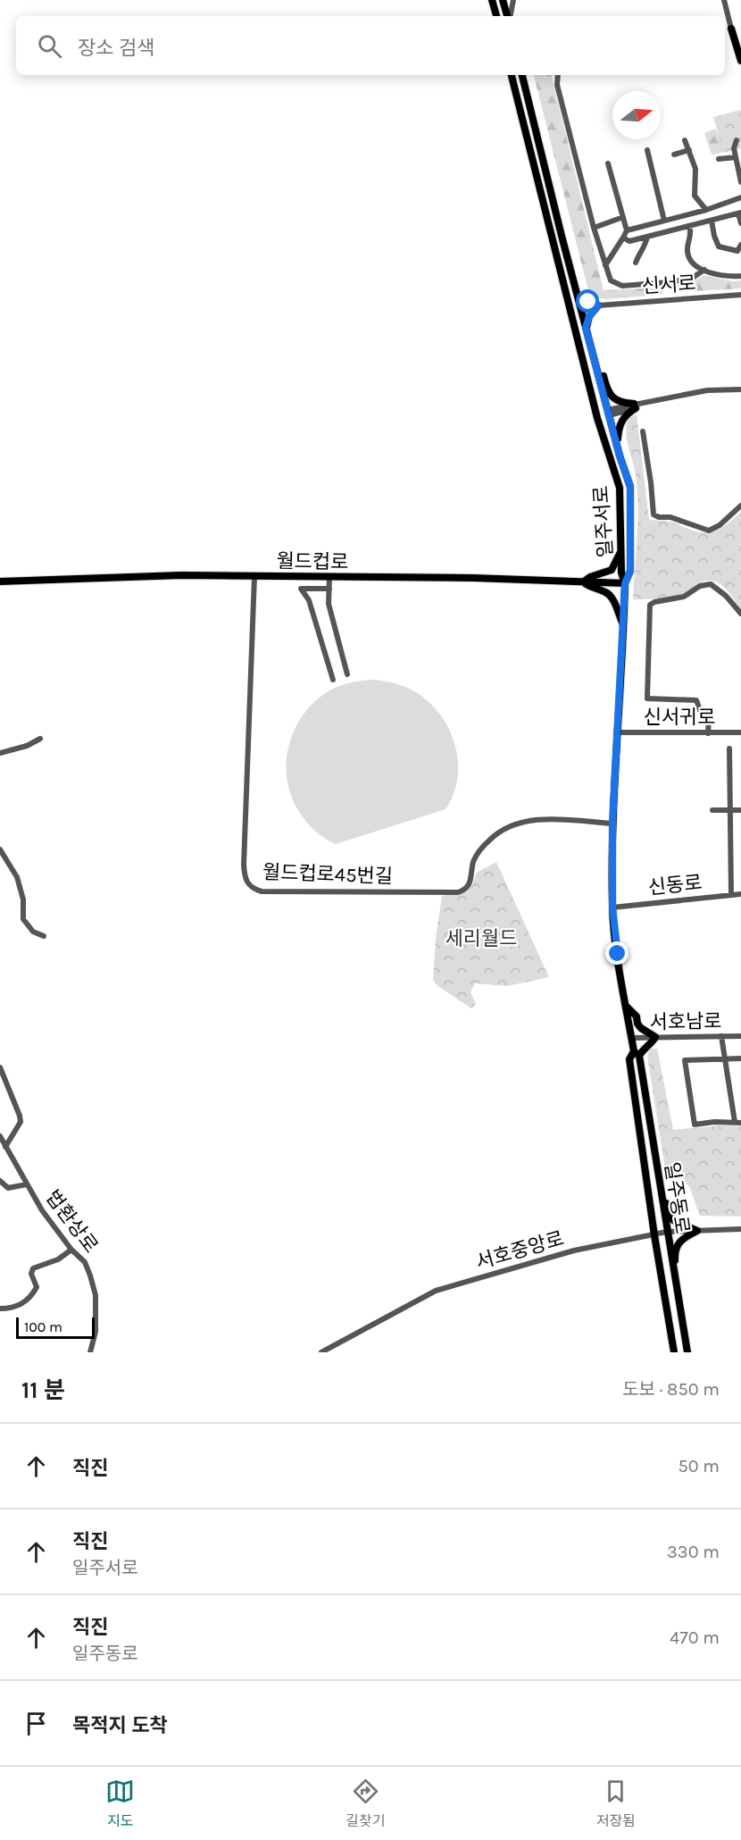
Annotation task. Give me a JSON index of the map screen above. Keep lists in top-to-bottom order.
{
  "streets": {
    "main road": ["일주서로", "월드컵로", "일주동로"],
    "street": [
      "신서로",
      "신서귀로",
      "월드컵로45번길",
      "신동로",
      "서호남로",
      "법환상로",
      "서호중앙로"
    ]
  },
  "crossings": [
    ["일주서로", "월드컵로"],
    ["일주서로", "일주동로"],
    ["월드컵로", "월드컵로45번길"],
    ["월드컵로", "일주동로"],
    ["신서귀로", "일주동로"],
    ["월드컵로45번길", "일주동로"],
    ["신동로", "일주동로"],
    ["서호남로", "일주동로"],
    ["일주동로", "서호중앙로"]
  ],
  "parks": ["세리월드"],
  "scale_bar": "100 m",
  "north": "right",
  "page": {
    "search": "장소 검색",
    "scale": "100 m",
    "heading": ["11 분", "도보 · 850 m"],
    "list": [
      ["직진", "50 m"],
      ["직진", "일주서로", "330 m"],
      ["직진", "일주동로", "470 m"],
      "목적지 도착"
    ],
    "nav": ["지도", "길찾기", "저장됨"]
  }
}
